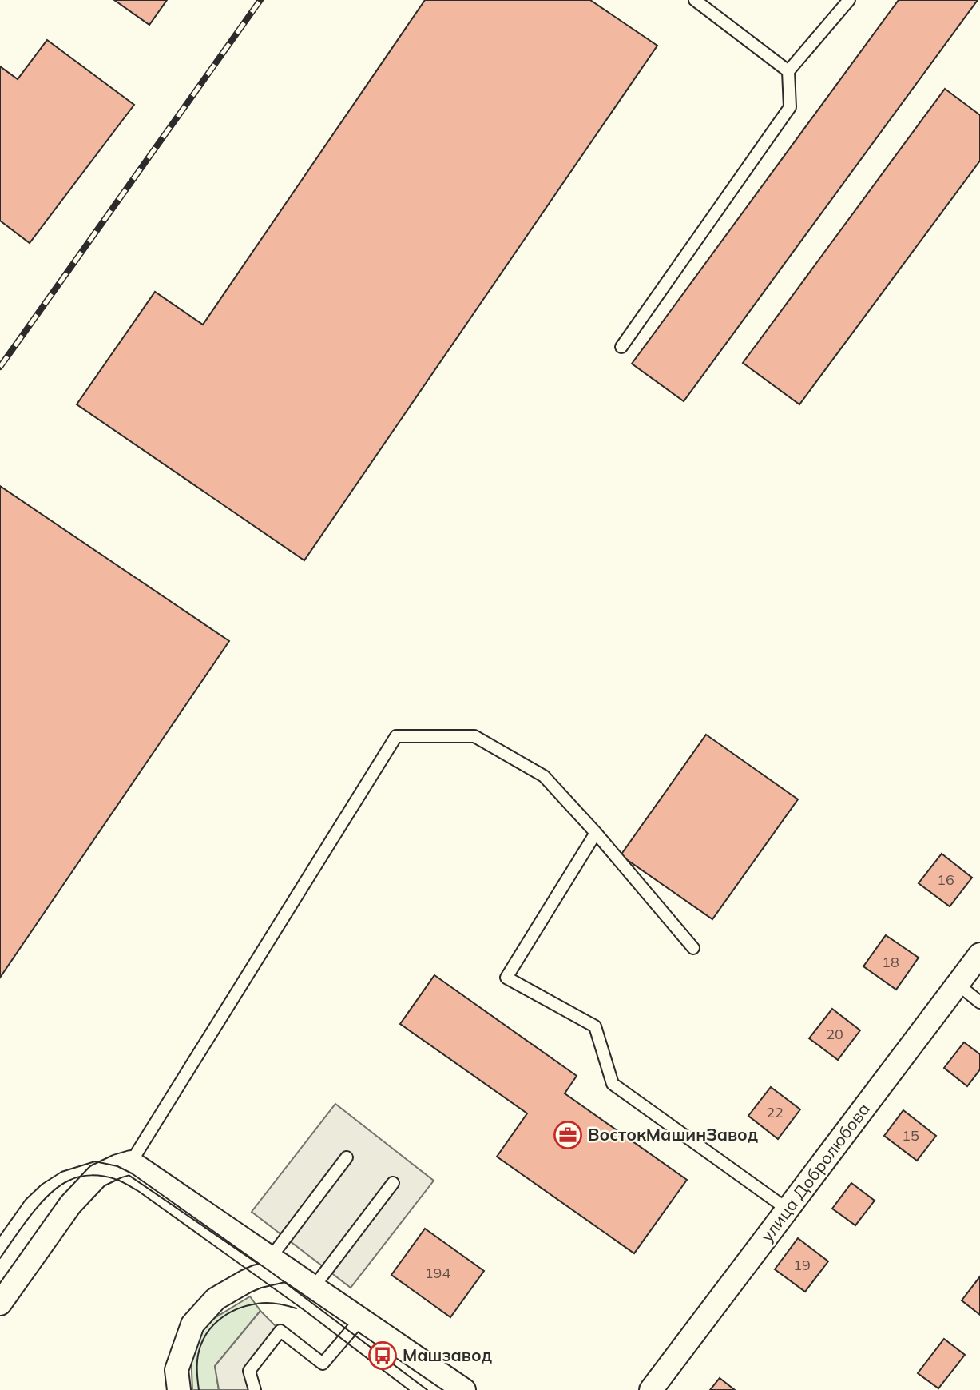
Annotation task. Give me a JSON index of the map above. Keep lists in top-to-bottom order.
{
  "streets": {
    "street": ["улица Добролюбова"]
  },
  "places": {
    "office": ["ВостокМашинЗавод"],
    "bus stop": ["Машзавод"]
  },
  "house_numbers": [
    "16",
    "18",
    "20",
    "22",
    "15",
    "19",
    "194"
  ]
}
